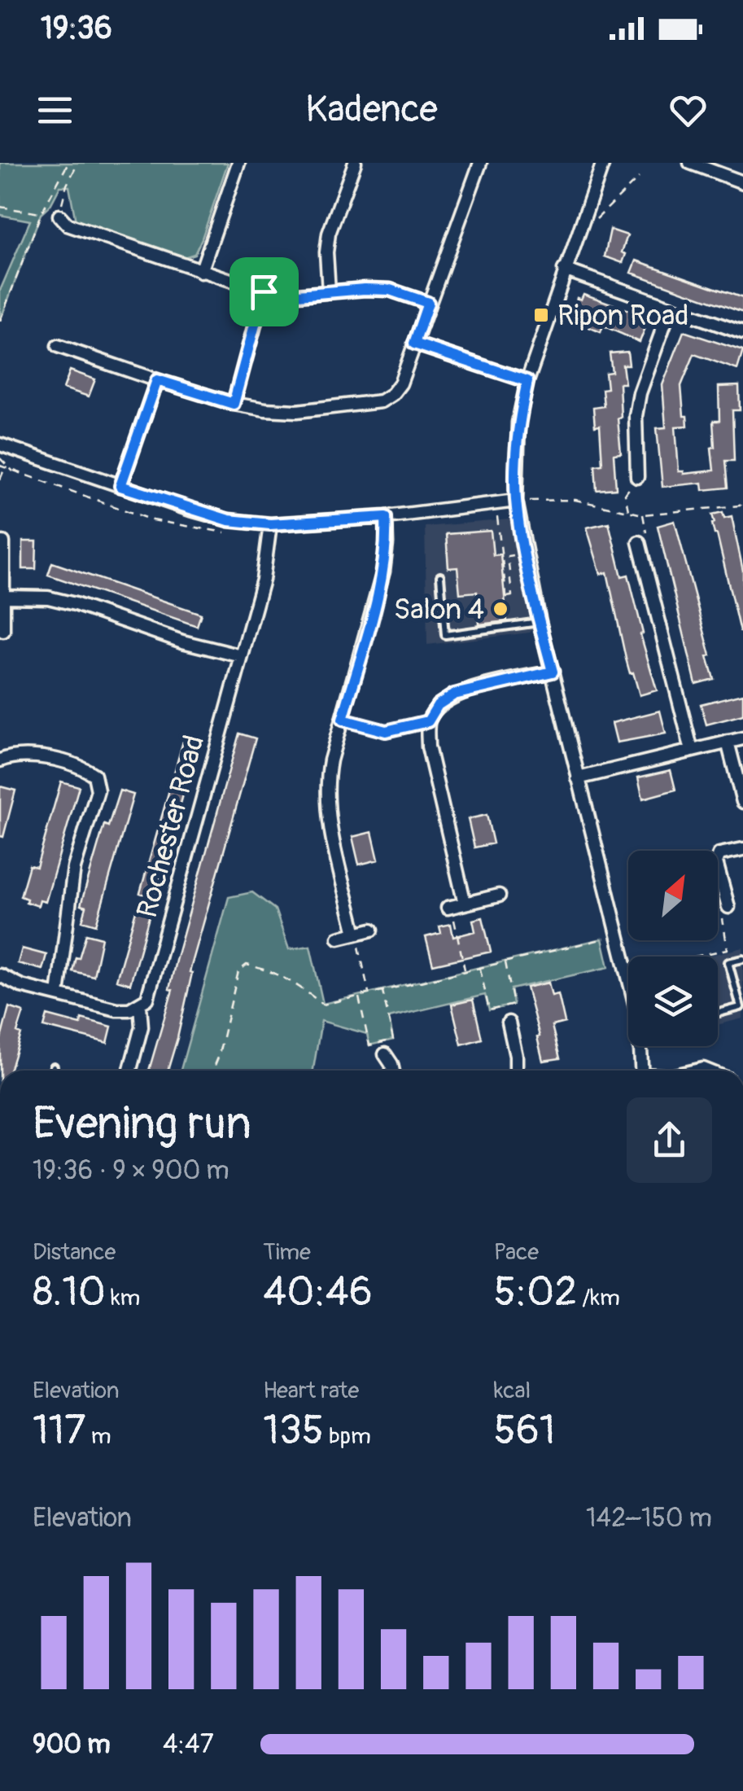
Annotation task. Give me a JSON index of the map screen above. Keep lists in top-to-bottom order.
{
  "streets": {
    "street": ["Rochester Road"]
  },
  "places": {
    "transit": ["Ripon Road"],
    "other": ["Salon 4"]
  },
  "north": "top right",
  "page": {
    "status": "19:36",
    "header": "Kadence",
    "heading": ["Evening run", "19:36 · 9 × 900 m"],
    "stats": [
      ["Distance", "8.10 km"],
      ["Time", "40:46"],
      ["Pace", "5:02 /km"],
      ["Elevation", "117 m"],
      ["Heart rate", "135 bpm"],
      ["kcal", "561"]
    ],
    "chart": ["Elevation", "142–150 m"],
    "list": [
      {
        "name": "900 m",
        "note": "4:47"
      }
    ]
  }
}
